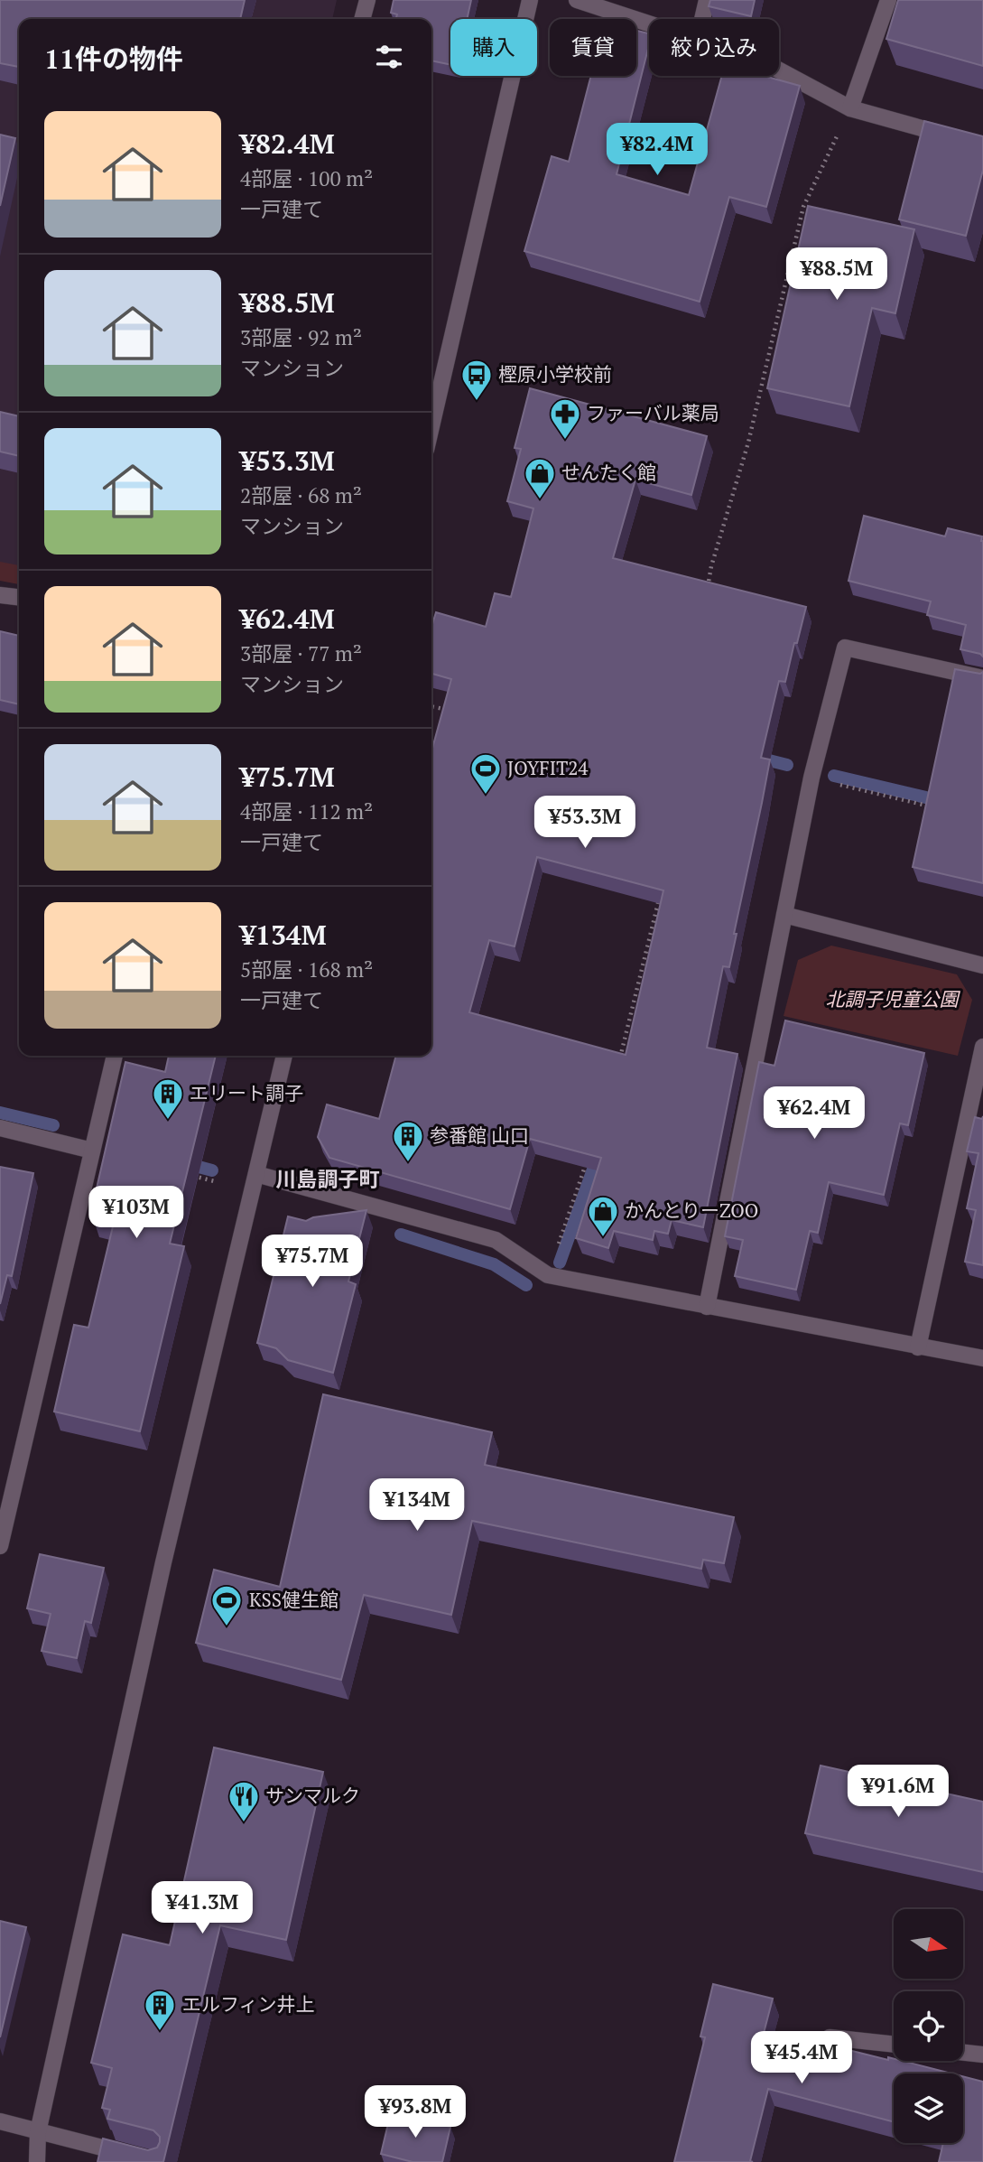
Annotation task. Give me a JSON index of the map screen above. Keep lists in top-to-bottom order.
{
  "districts": ["川島調子町"],
  "parks": ["北調子児童公園"],
  "places": {
    "bus stop": ["樫原小学校前"],
    "pharmacy": ["ファーバル薬局"],
    "shop": ["せんたく館", "かんとりーZOO"],
    "sports": ["JOYFIT24", "KSS健生館"],
    "building": ["エリート調子", "参番館 山口", "エルフィン井上"],
    "restaurant": ["サンマルク"]
  },
  "north": "right",
  "page": {
    "chip": ["購入", "賃貸", "絞り込み"],
    "heading": "11件の物件",
    "list": [
      {
        "name": "¥82.4M",
        "note": "4部屋 · 100 m² · 一戸建て"
      },
      {
        "name": "¥88.5M",
        "note": "3部屋 · 92 m² · マンション"
      },
      {
        "name": "¥53.3M",
        "note": "2部屋 · 68 m² · マンション"
      },
      {
        "name": "¥62.4M",
        "note": "3部屋 · 77 m² · マンション"
      },
      {
        "name": "¥75.7M",
        "note": "4部屋 · 112 m² · 一戸建て"
      },
      {
        "name": "¥134M",
        "note": "5部屋 · 168 m² · 一戸建て"
      }
    ],
    "price": [
      "¥82.4M",
      "¥88.5M",
      "¥53.3M",
      "¥62.4M",
      "¥103M",
      "¥75.7M",
      "¥134M",
      "¥91.6M",
      "¥41.3M",
      "¥45.4M",
      "¥93.8M"
    ]
  }
}
